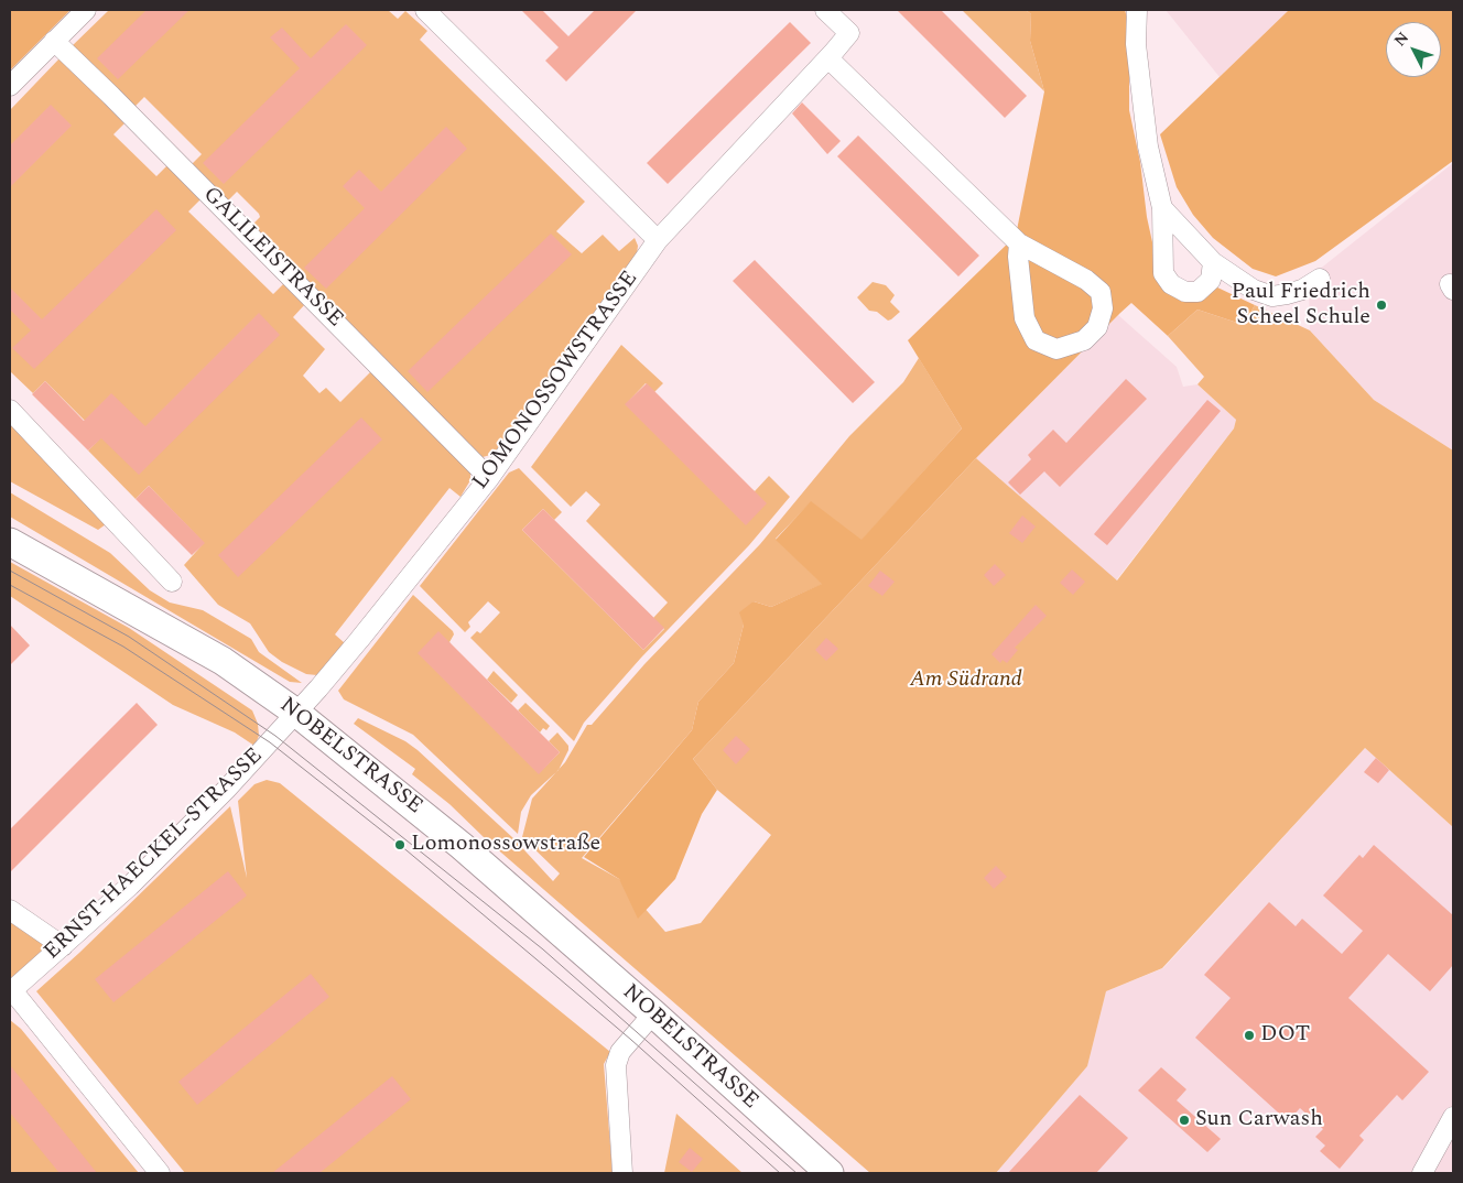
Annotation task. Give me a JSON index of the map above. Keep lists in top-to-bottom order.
{
  "streets": {
    "main road": ["NOBELSTRASSE"],
    "street": ["GALILEISTRASSE", "LOMONOSSOWSTRASSE", "ERNST-HAECKEL-STRASSE"]
  },
  "crossings": [
    ["GALILEISTRASSE", "LOMONOSSOWSTRASSE"],
    ["LOMONOSSOWSTRASSE", "NOBELSTRASSE"],
    ["LOMONOSSOWSTRASSE", "ERNST-HAECKEL-STRASSE"],
    ["NOBELSTRASSE", "ERNST-HAECKEL-STRASSE"]
  ],
  "parks": ["Am Südrand"],
  "places": [
    "Paul Friedrich Scheel Schule",
    "Lomonossowstraße",
    "DOT",
    "Sun Carwash"
  ],
  "north": "top left"
}
